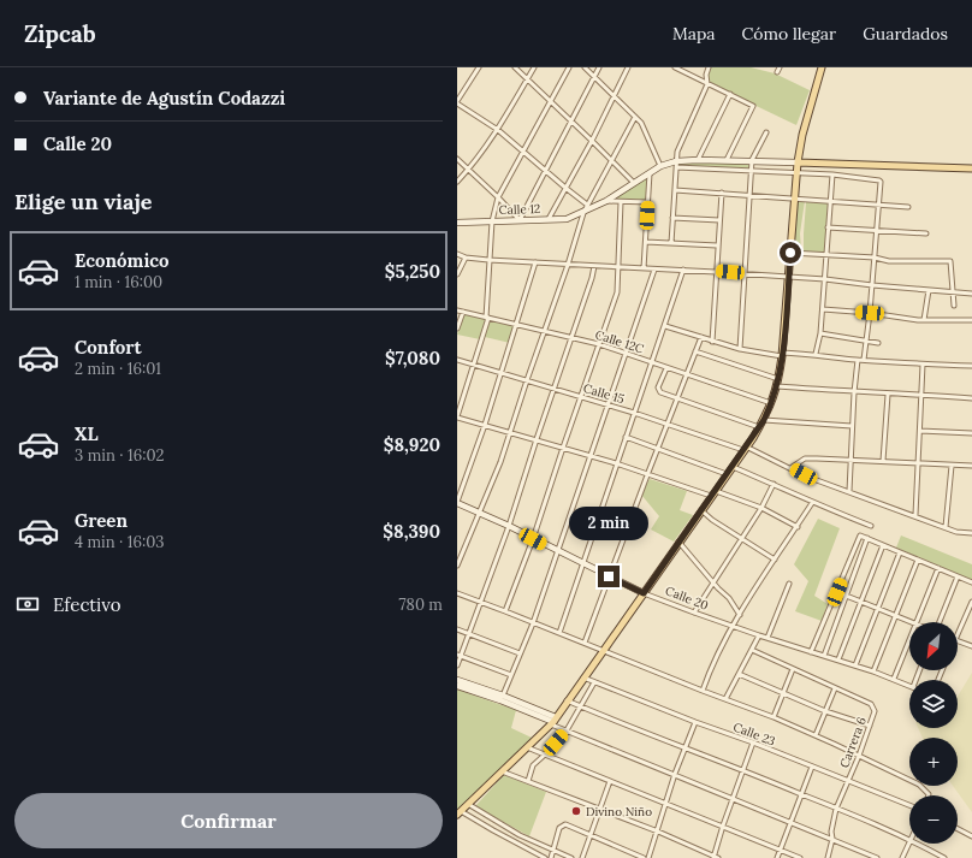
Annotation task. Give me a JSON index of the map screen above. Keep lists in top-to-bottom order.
{
  "streets": {
    "main road": ["Calle 12", "Calle 20"],
    "street": [
      "Calle 12C",
      "Calle 15",
      "Calle 23",
      "Carrera 6"
    ]
  },
  "crossings": [
    ["Calle 23", "Carrera 6"]
  ],
  "places": ["Divino Niño"],
  "north": "bottom left",
  "page": {
    "header": "Zipcab",
    "nav": ["Mapa", "Cómo llegar", "Guardados"],
    "banner": ["Variante de Agustín Codazzi", "Calle 20"],
    "heading": "Elige un viaje",
    "list": [
      {
        "name": "Económico",
        "note": "1 min · 16:00",
        "value": "$5,250"
      },
      {
        "name": "Confort",
        "note": "2 min · 16:01",
        "value": "$7,080"
      },
      {
        "name": "XL",
        "note": "3 min · 16:02",
        "value": "$8,920"
      },
      {
        "name": "Green",
        "note": "4 min · 16:03",
        "value": "$8,390"
      }
    ],
    "bubble": "2 min",
    "pay": ["Efectivo", "780 m"],
    "map_buttons": ["+", "−"],
    "buttons": "Confirmar"
  }
}
